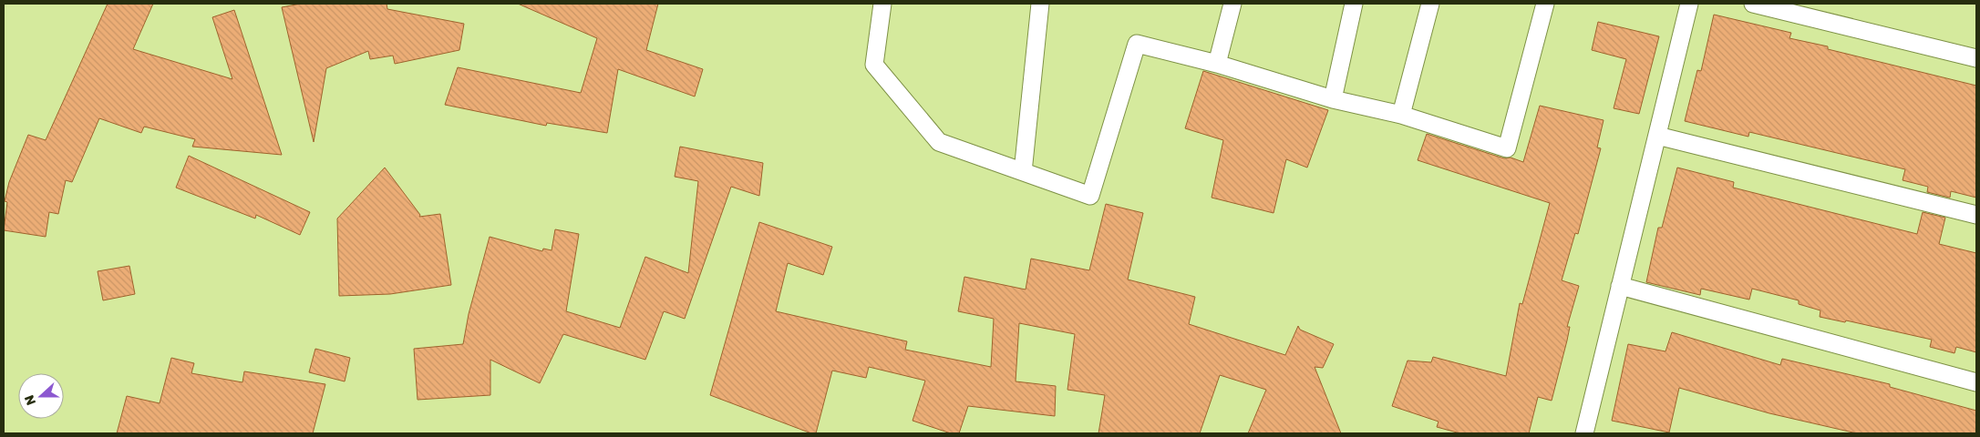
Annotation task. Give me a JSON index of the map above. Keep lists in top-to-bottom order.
{
  "north": "left"
}
